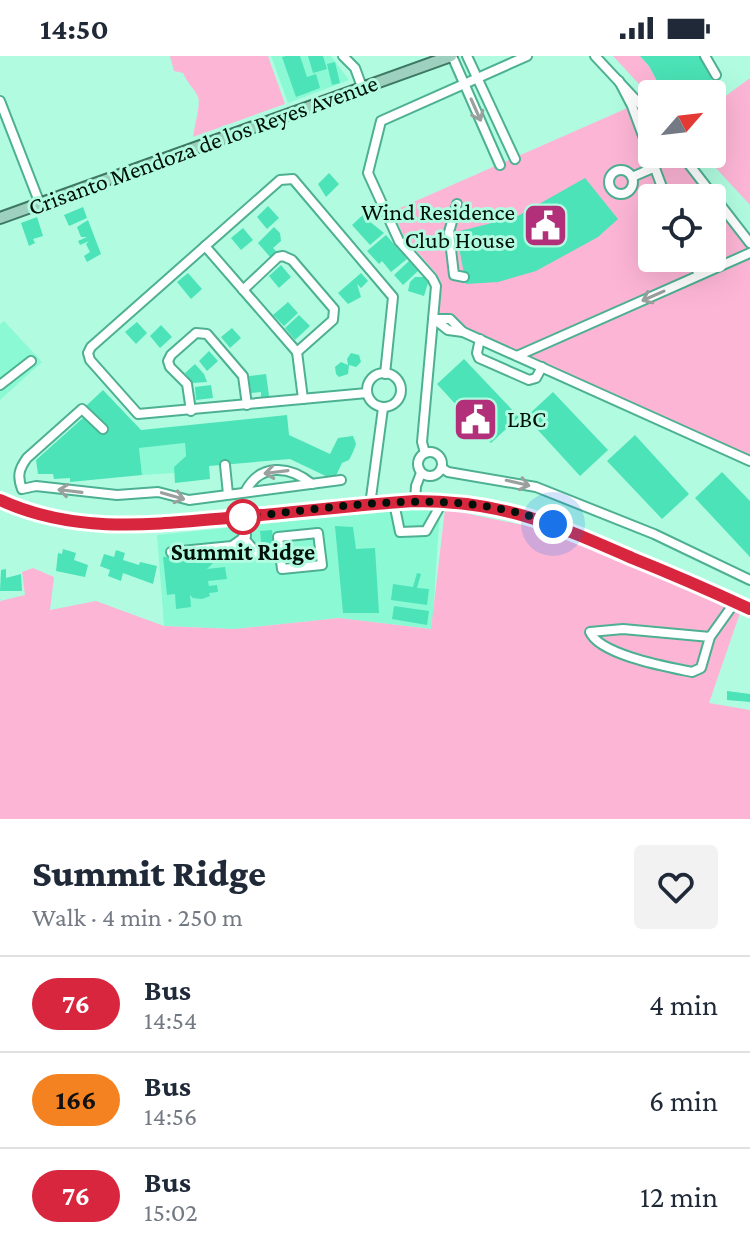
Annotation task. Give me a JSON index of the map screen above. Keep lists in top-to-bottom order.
{
  "streets": {
    "main road": ["Crisanto Mendoza de los Reyes Avenue"]
  },
  "places": {
    "public building": ["Wind Residence Club House", "LBC"],
    "other": ["Summit Ridge"]
  },
  "lines": ["bus line 76"],
  "north": "top right",
  "page": {
    "status": "14:50",
    "heading": ["Summit Ridge", "Walk · 4 min · 250 m"],
    "list": [
      {
        "mark": "76",
        "name": "Bus",
        "note": "14:54",
        "value": "4 min"
      },
      {
        "mark": "166",
        "name": "Bus",
        "note": "14:56",
        "value": "6 min"
      },
      {
        "mark": "76",
        "name": "Bus",
        "note": "15:02",
        "value": "12 min"
      }
    ]
  }
}
